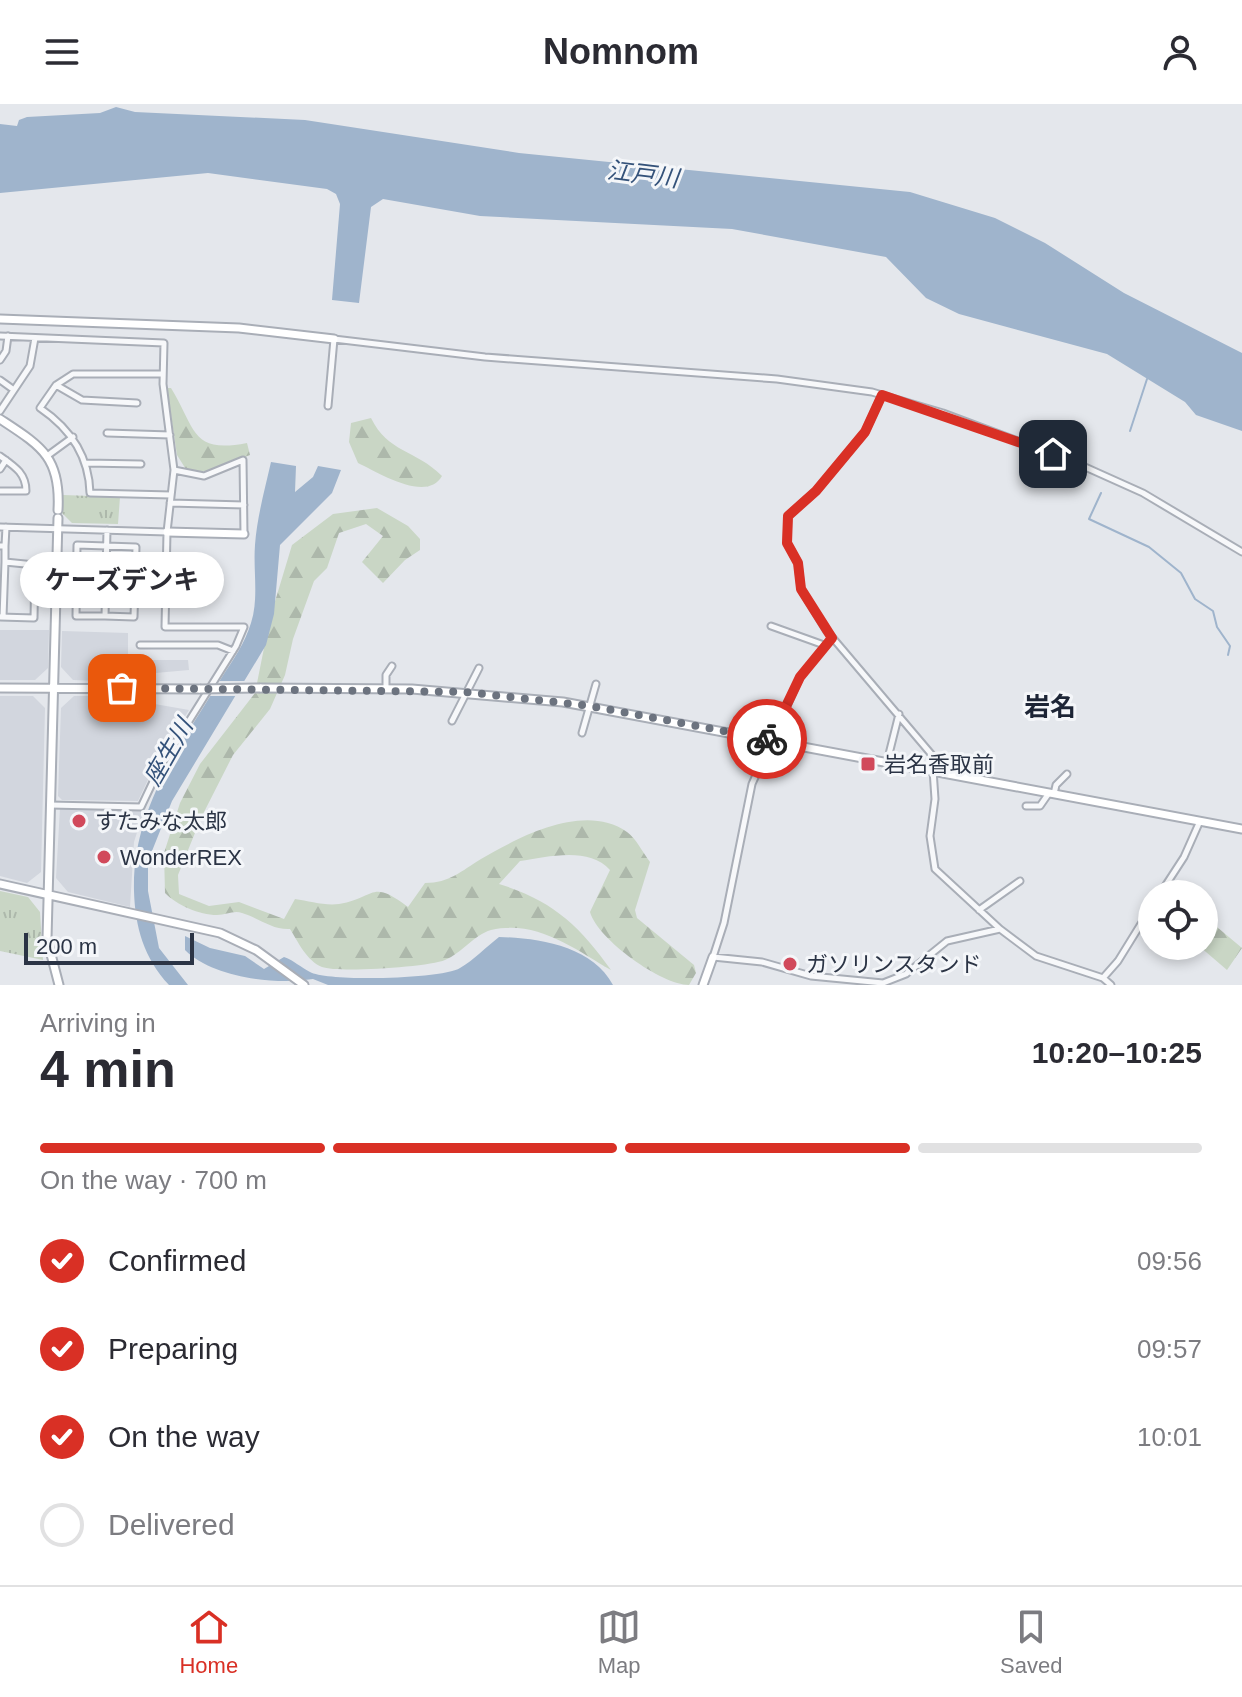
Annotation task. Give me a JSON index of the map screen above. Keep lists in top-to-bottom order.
{
  "districts": ["岩名"],
  "water": ["江戸川", "座生川"],
  "places": {
    "other": [
      "ケーズデンキ",
      "すたみな太郎",
      "WonderREX",
      "ガソリンスタンド"
    ],
    "transit": ["岩名香取前"]
  },
  "scale_bar": "200 m",
  "page": {
    "header": "Nomnom",
    "bubble": "ケーズデンキ",
    "scale": "200 m",
    "heading": ["4 min", "Arriving in", "10:20–10:25"],
    "bar": "On the way · 700 m",
    "list": [
      ["Confirmed", "09:56"],
      ["Preparing", "09:57"],
      ["On the way", "10:01"],
      "Delivered"
    ],
    "tabs": ["Home", "Map", "Saved"]
  }
}
